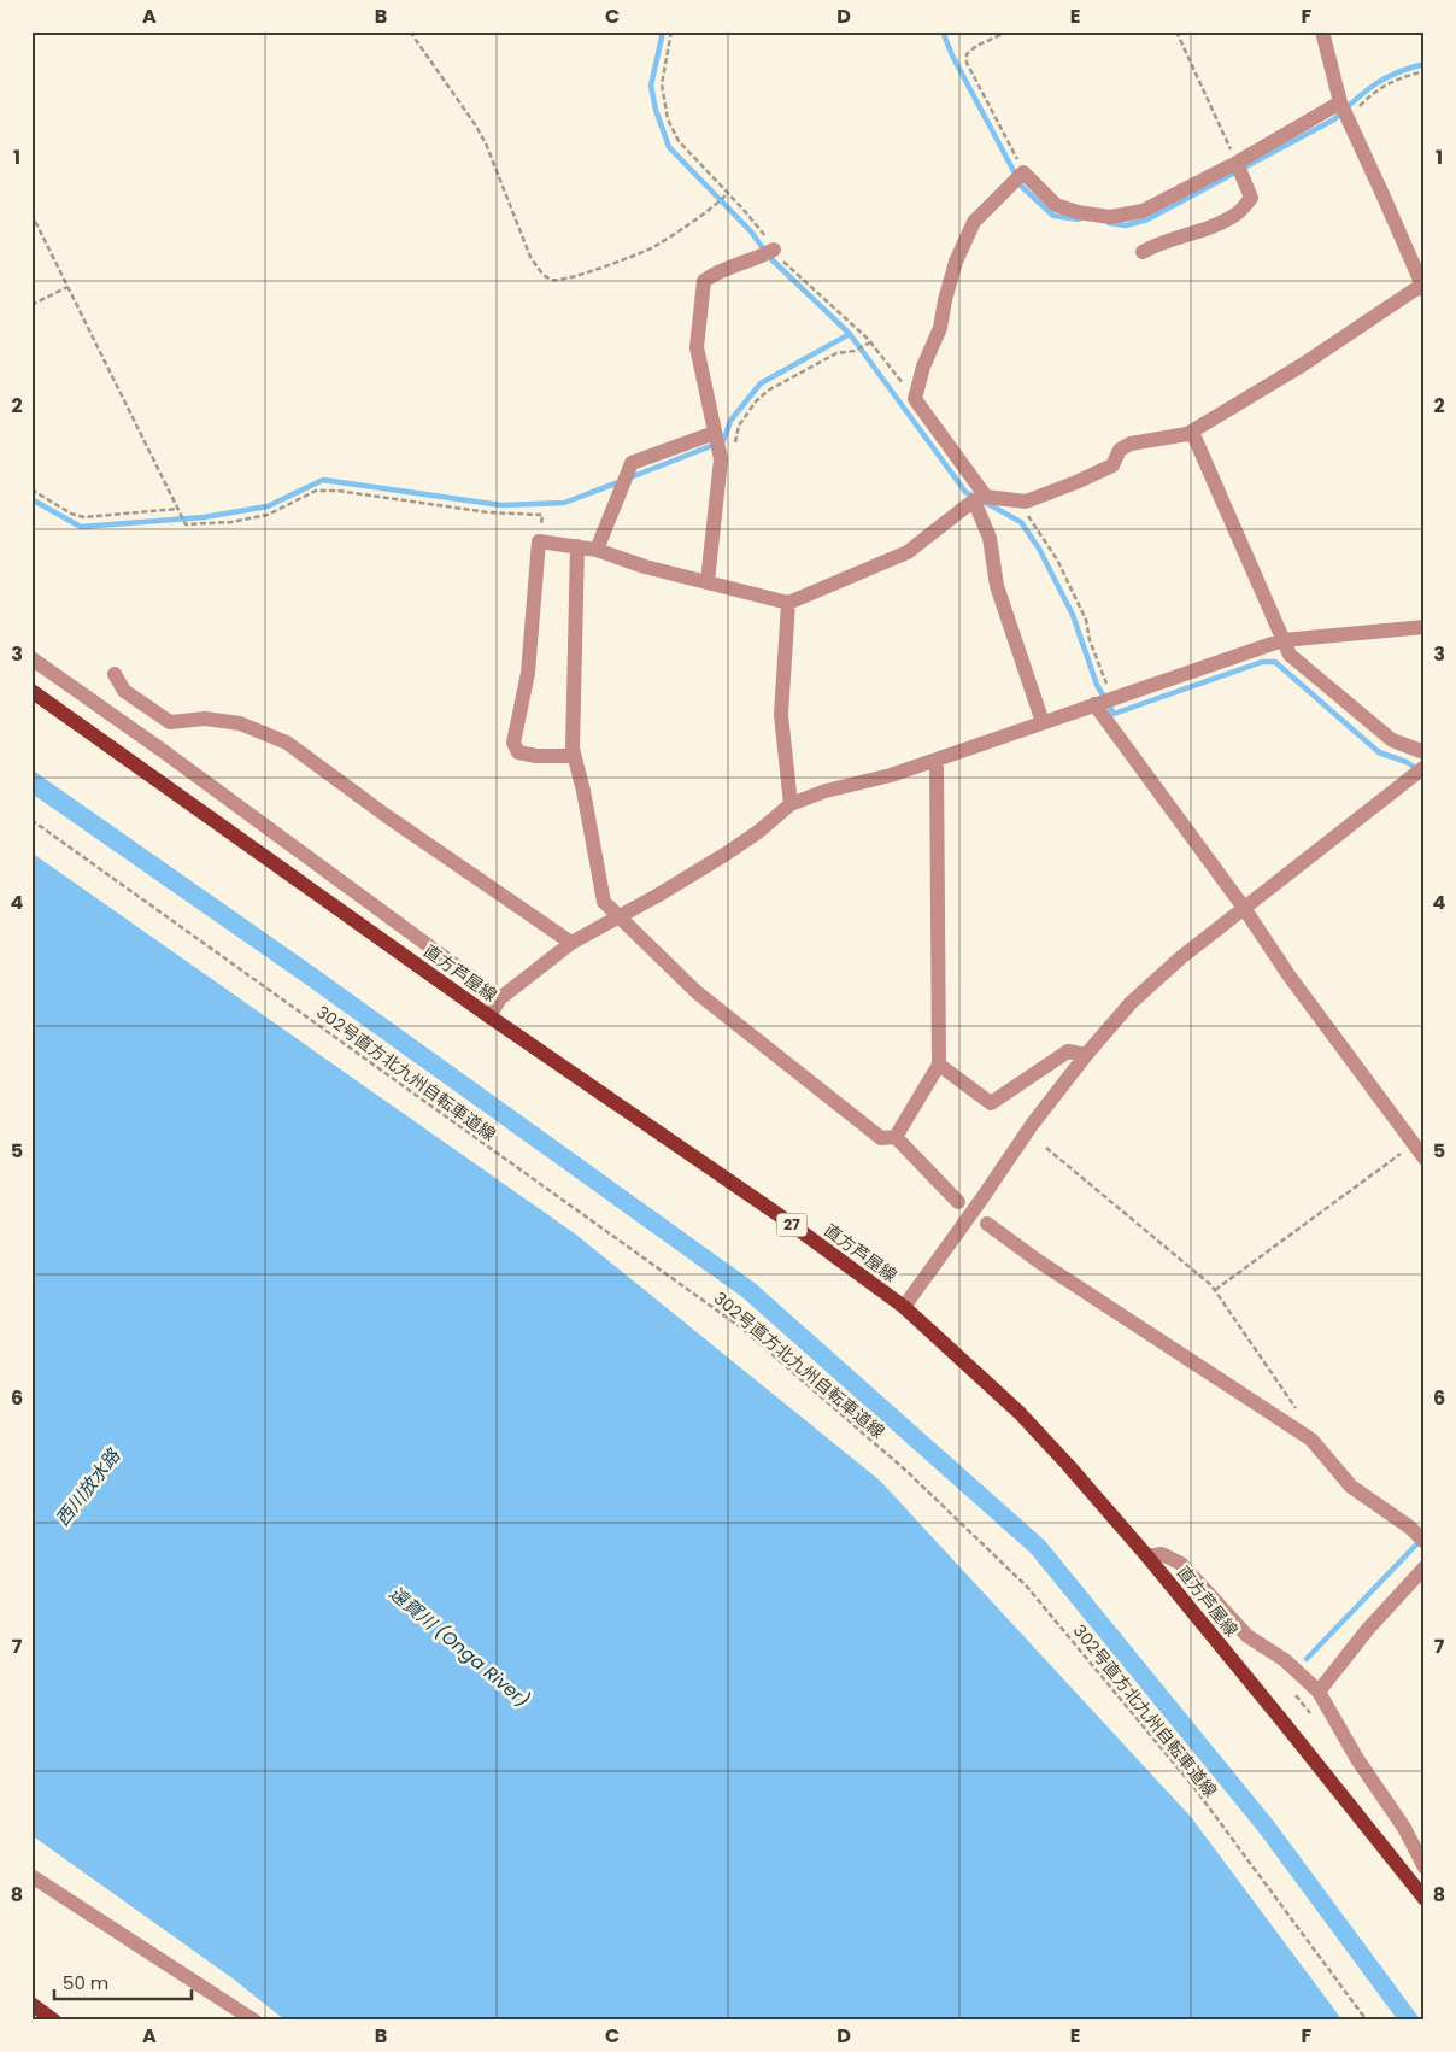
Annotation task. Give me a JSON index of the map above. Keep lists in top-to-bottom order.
{
  "streets": {
    "main road": ["直方芦屋線", "27"],
    "path": ["302号直方北九州自転車道線"]
  },
  "water": ["西川放水路", "遠賀川 (Onga River)"],
  "scale_bar": "50 m",
  "grid": {
    "columns": [
      "A",
      "B",
      "C",
      "D",
      "E",
      "F"
    ],
    "rows": [
      "1",
      "2",
      "3",
      "4",
      "5",
      "6",
      "7",
      "8"
    ]
  }
}
